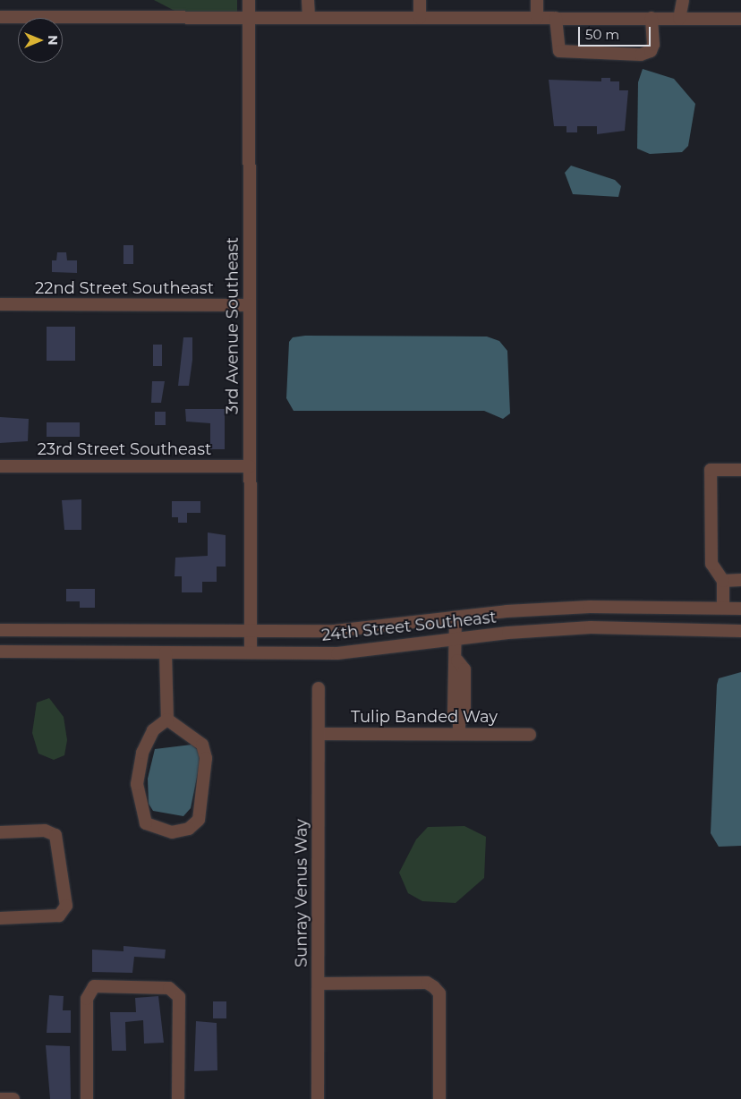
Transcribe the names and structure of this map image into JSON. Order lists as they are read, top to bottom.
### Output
{
  "streets": {
    "street": [
      "22nd Street Southeast",
      "3rd Avenue Southeast",
      "23rd Street Southeast",
      "24th Street Southeast",
      "Tulip Banded Way",
      "Sunray Venus Way"
    ]
  },
  "crossings": [
    ["22nd Street Southeast", "3rd Avenue Southeast"],
    ["3rd Avenue Southeast", "23rd Street Southeast"],
    ["3rd Avenue Southeast", "24th Street Southeast"],
    ["Tulip Banded Way", "Sunray Venus Way"]
  ],
  "scale_bar": "50 m",
  "north": "right"
}
